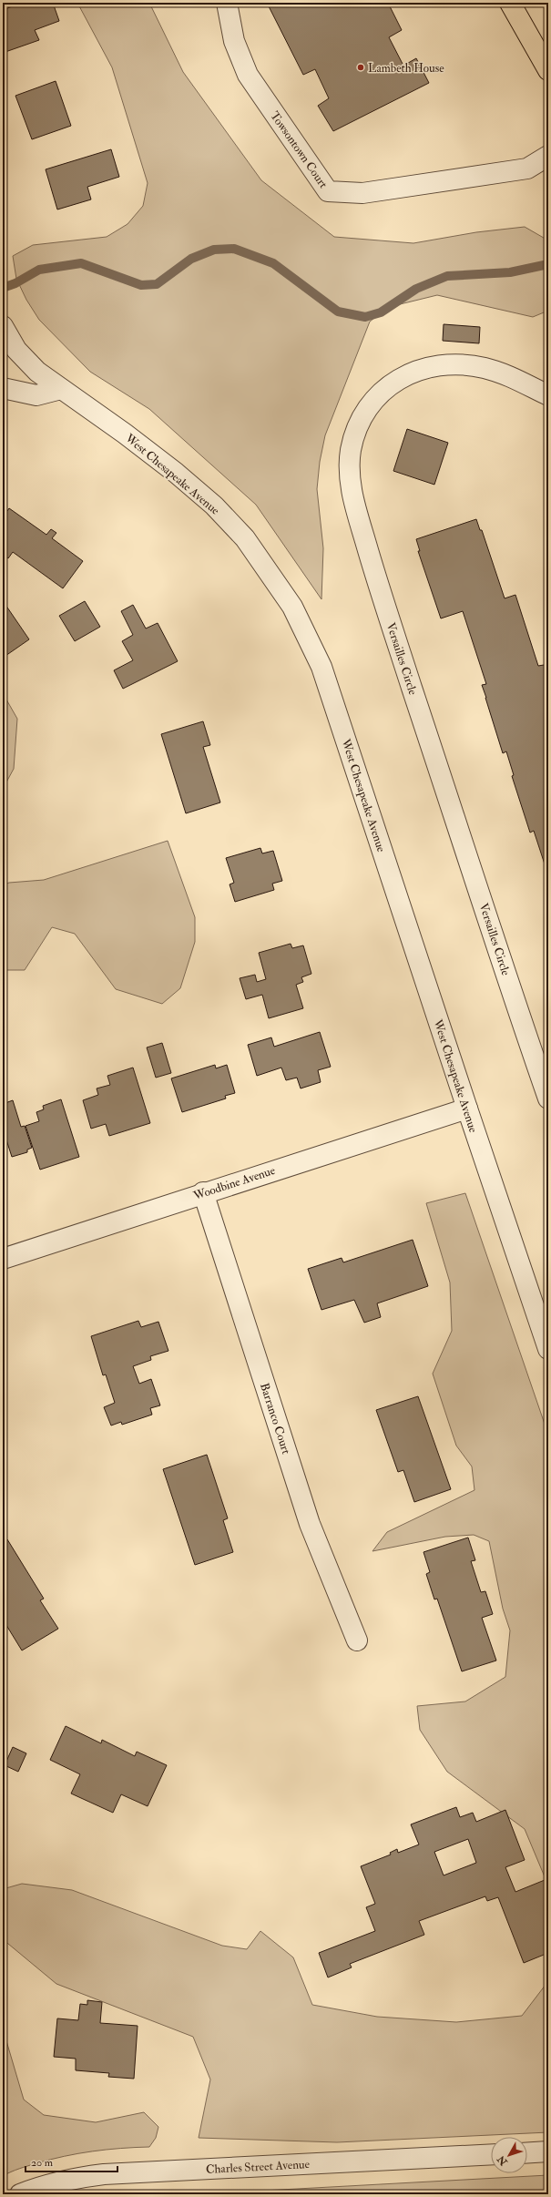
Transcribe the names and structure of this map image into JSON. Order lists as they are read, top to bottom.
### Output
{
  "streets": {
    "street": [
      "Towsontown Court",
      "West Chesapeake Avenue",
      "Versailles Circle",
      "Woodbine Avenue",
      "Barranco Court",
      "Charles Street Avenue"
    ]
  },
  "crossings": [
    ["West Chesapeake Avenue", "Woodbine Avenue"],
    ["Woodbine Avenue", "Barranco Court"]
  ],
  "places": ["Lambeth House"],
  "scale_bar": "20 m",
  "north": "bottom left"
}
